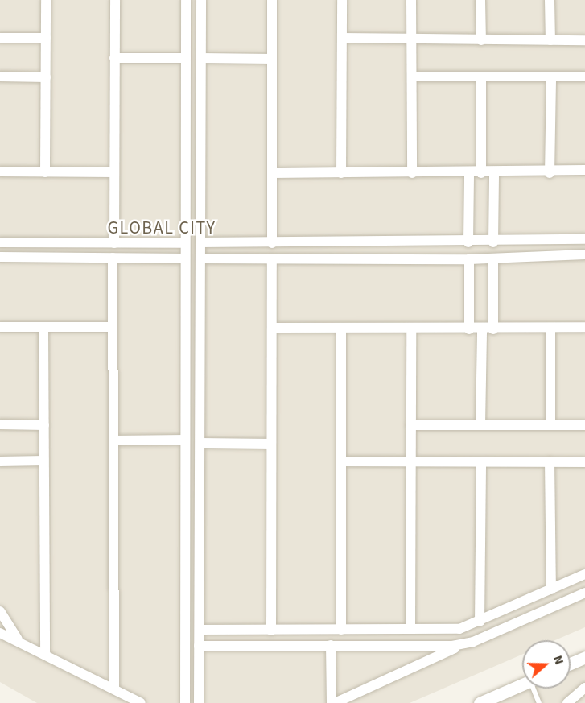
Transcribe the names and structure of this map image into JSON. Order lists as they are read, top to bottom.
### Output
{
  "districts": ["GLOBAL CITY"],
  "north": "right"
}
